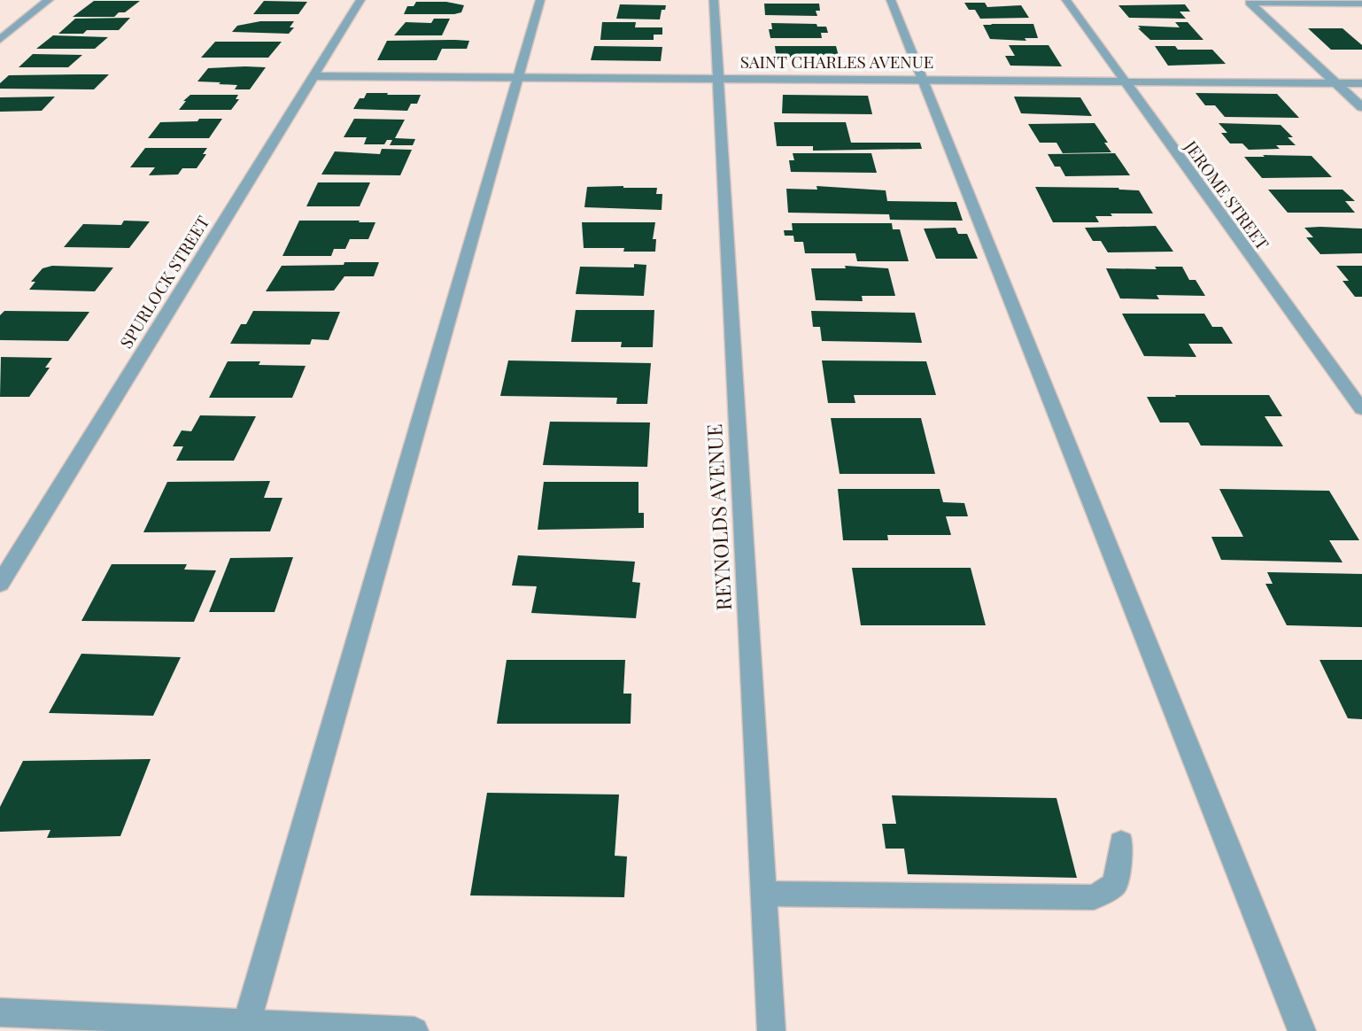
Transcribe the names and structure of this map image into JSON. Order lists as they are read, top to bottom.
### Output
{
  "streets": {
    "street": [
      "SAINT CHARLES AVENUE",
      "JEROME STREET",
      "SPURLOCK STREET",
      "REYNOLDS AVENUE"
    ]
  },
  "crossings": [
    ["SAINT CHARLES AVENUE", "JEROME STREET"],
    ["SAINT CHARLES AVENUE", "SPURLOCK STREET"],
    ["SAINT CHARLES AVENUE", "REYNOLDS AVENUE"]
  ]
}
